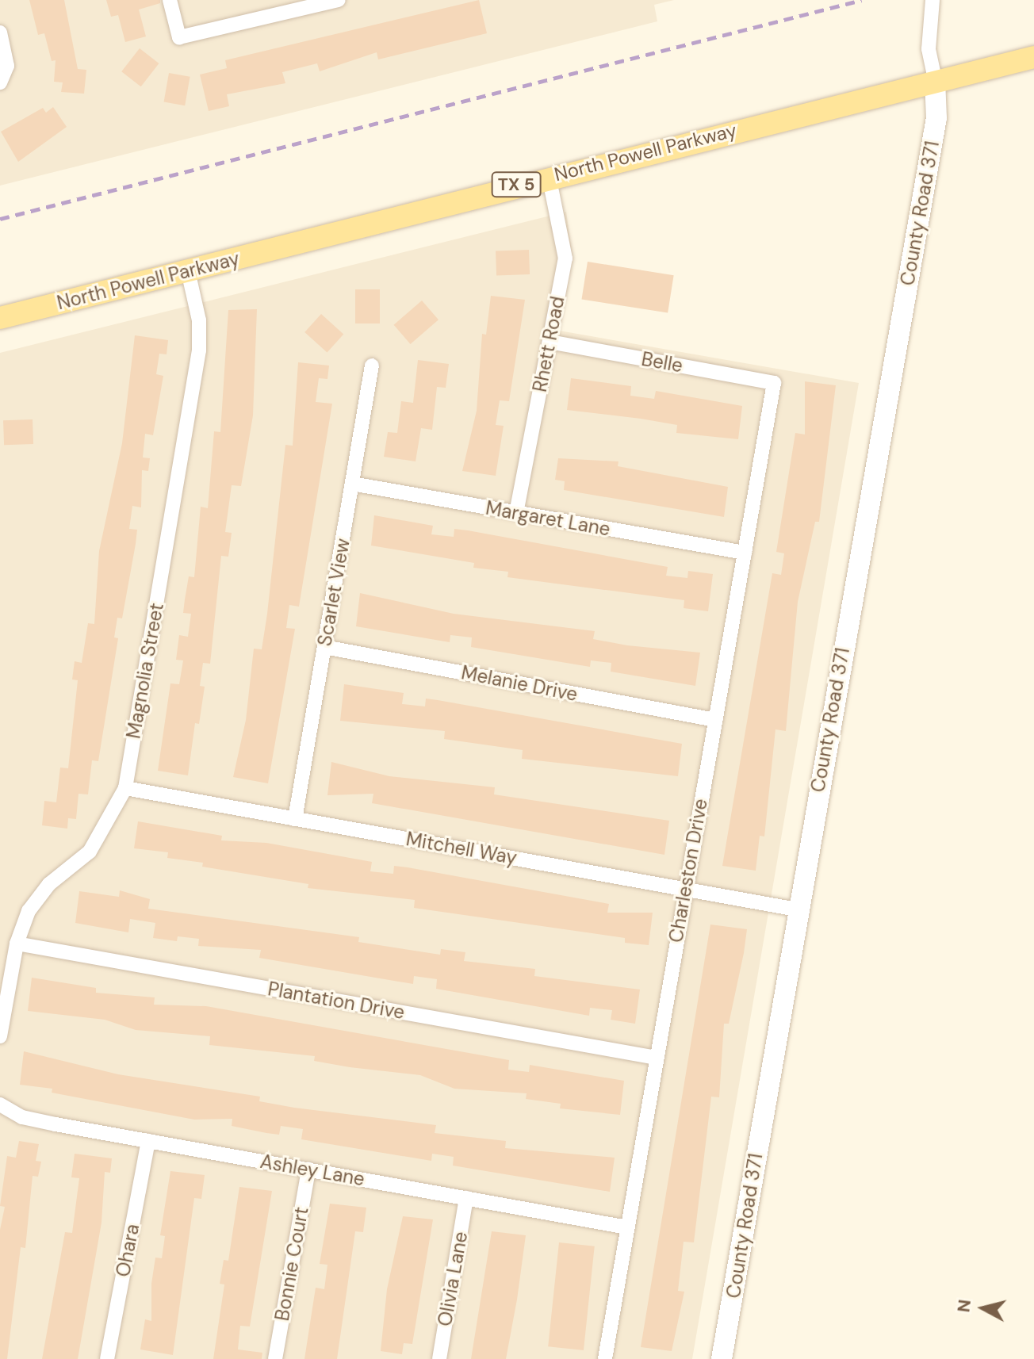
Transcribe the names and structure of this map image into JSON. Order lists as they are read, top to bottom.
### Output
{
  "streets": {
    "main road": ["North Powell Parkway", "TX 5"],
    "street": [
      "County Road 371",
      "Rhett Road",
      "Belle",
      "Margaret Lane",
      "Scarlet View",
      "Magnolia Street",
      "Melanie Drive",
      "Mitchell Way",
      "Charleston Drive",
      "Plantation Drive",
      "Ashley Lane",
      "Ohara",
      "Bonnie Court",
      "Olivia Lane"
    ]
  },
  "crossings": [
    ["North Powell Parkway", "County Road 371"],
    ["North Powell Parkway", "Rhett Road"],
    ["North Powell Parkway", "Magnolia Street"],
    ["County Road 371", "Mitchell Way"],
    ["Rhett Road", "Belle"],
    ["Rhett Road", "Margaret Lane"],
    ["Belle", "Charleston Drive"],
    ["Margaret Lane", "Scarlet View"],
    ["Margaret Lane", "Charleston Drive"],
    ["Scarlet View", "Melanie Drive"],
    ["Scarlet View", "Mitchell Way"],
    ["Magnolia Street", "Mitchell Way"],
    ["Magnolia Street", "Plantation Drive"],
    ["Melanie Drive", "Charleston Drive"],
    ["Mitchell Way", "Charleston Drive"],
    ["Charleston Drive", "Plantation Drive"],
    ["Charleston Drive", "Ashley Lane"],
    ["Ashley Lane", "Ohara"],
    ["Ashley Lane", "Bonnie Court"],
    ["Ashley Lane", "Olivia Lane"]
  ],
  "north": "left"
}
